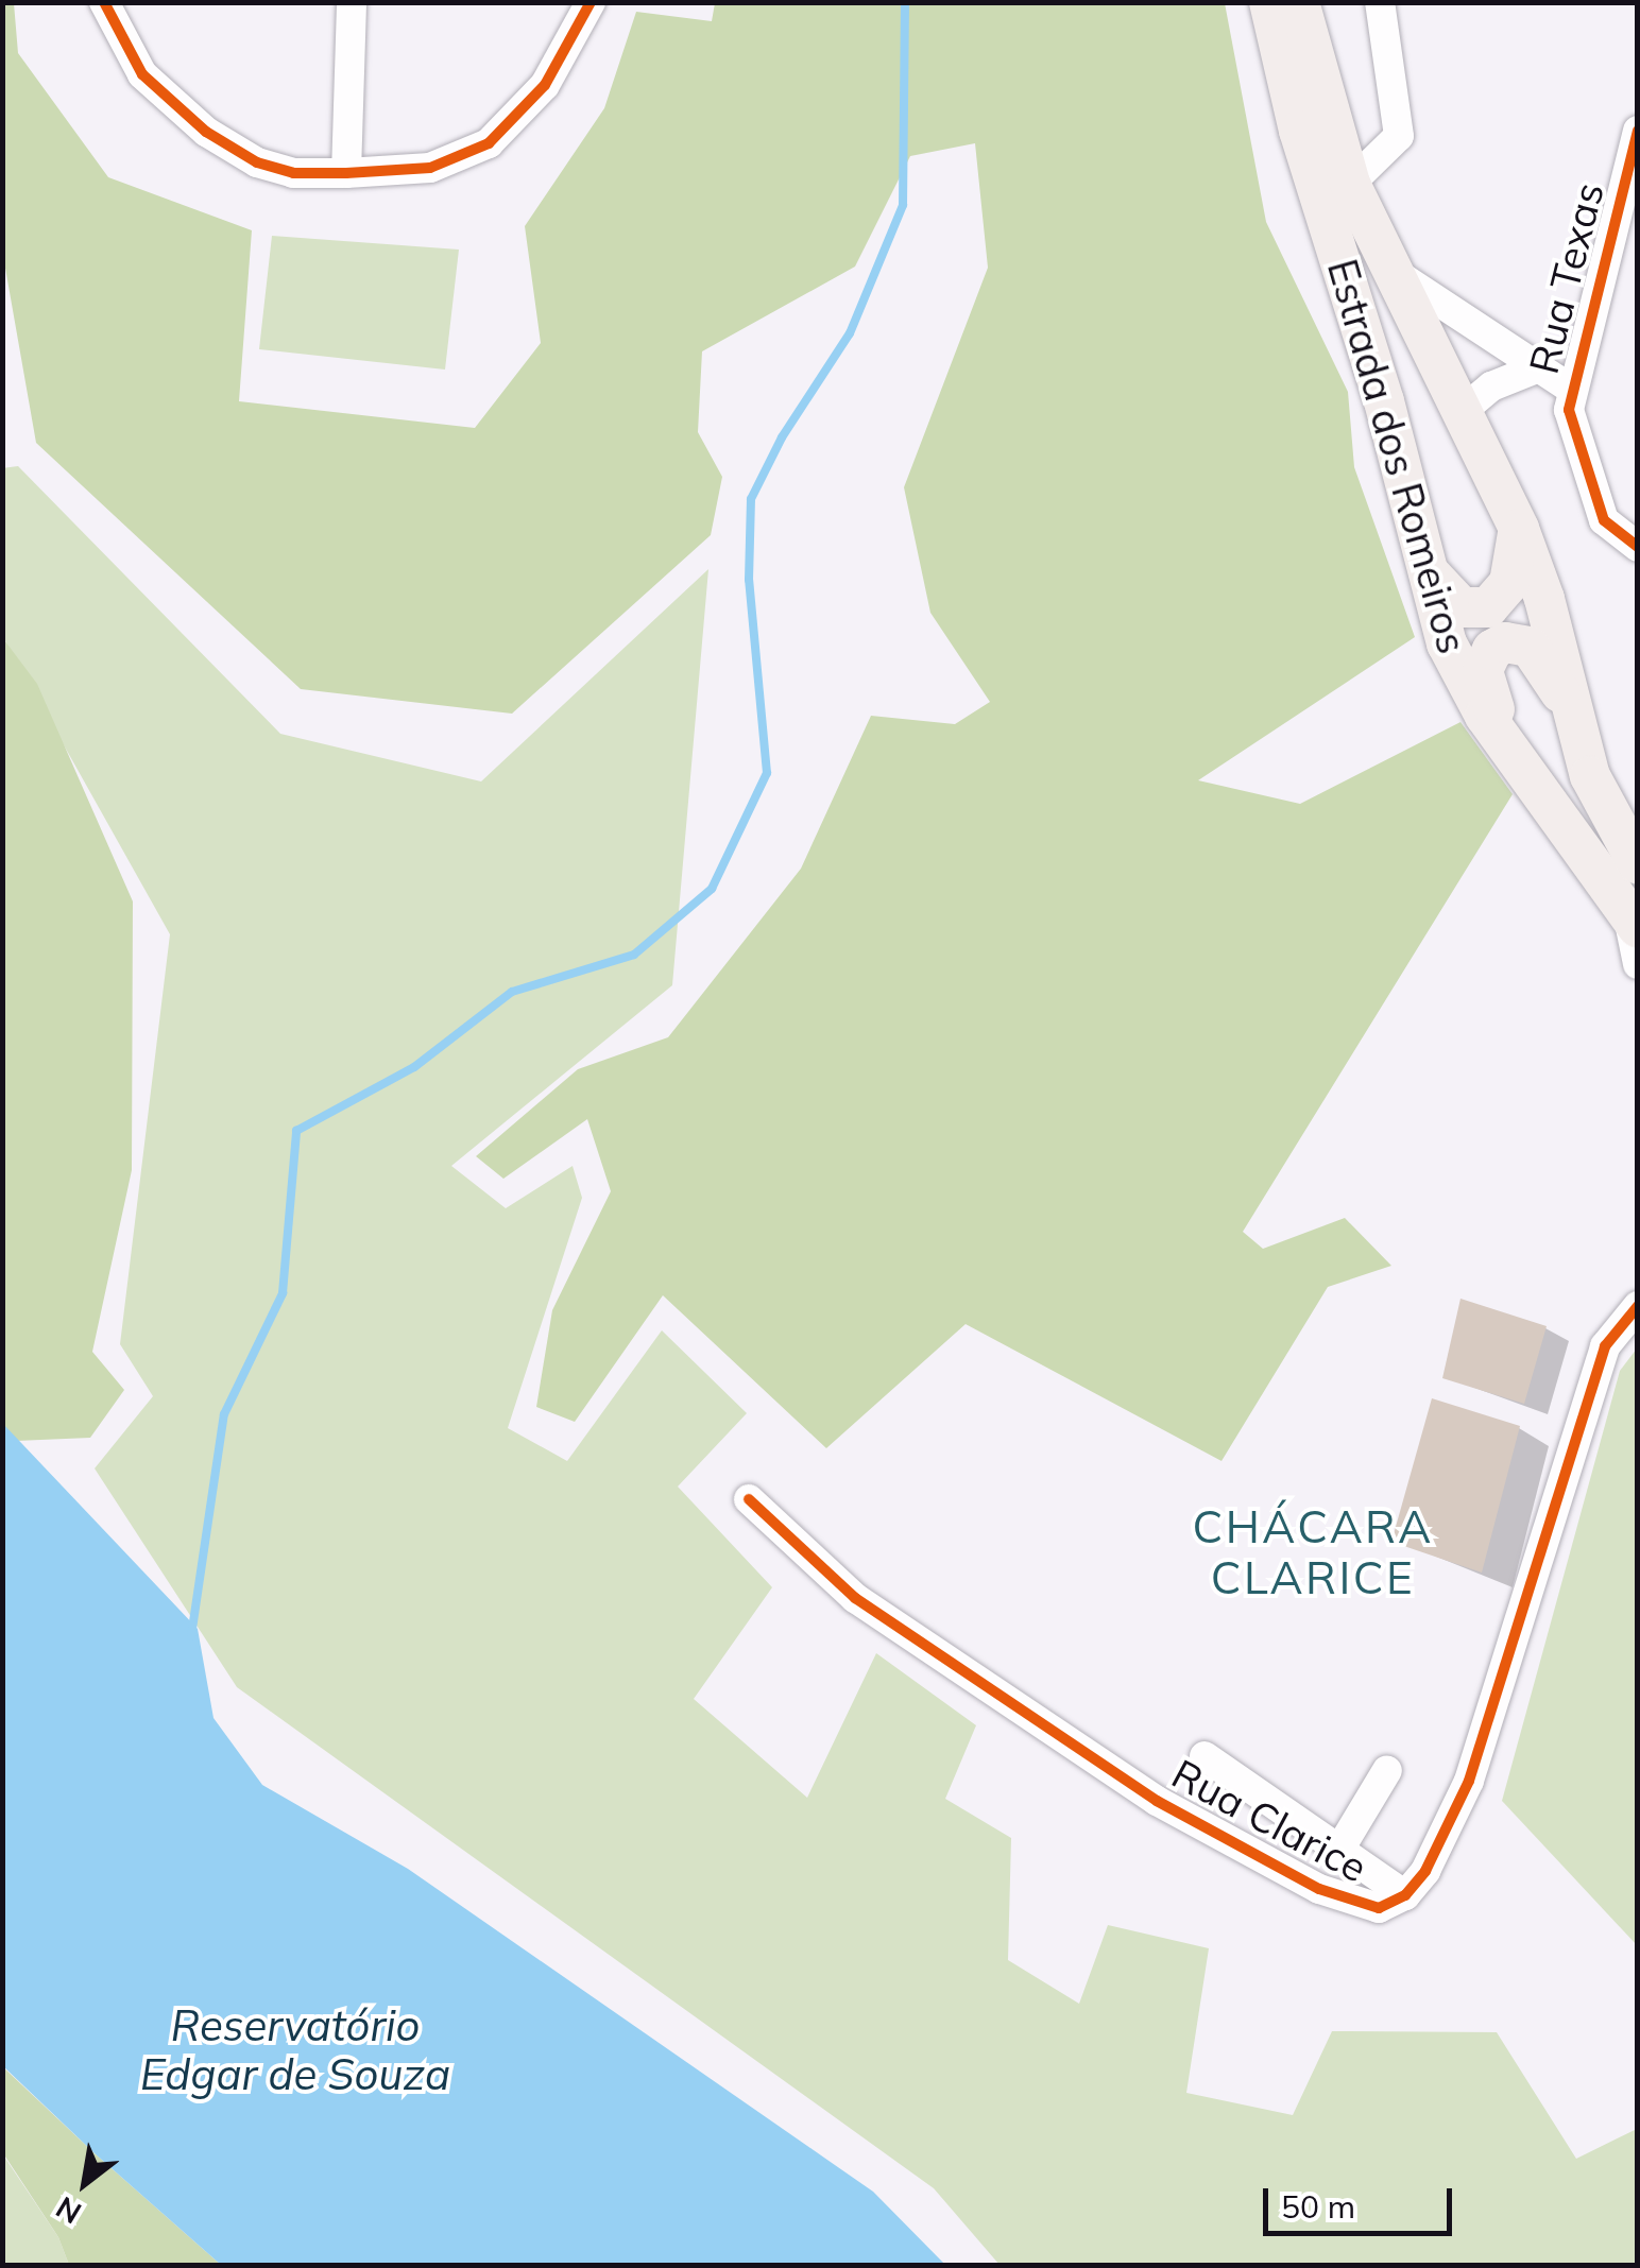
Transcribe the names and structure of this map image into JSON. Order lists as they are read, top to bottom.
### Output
{
  "streets": {
    "main road": ["Estrada dos Romeiros"],
    "street": ["Rua Texas", "Rua Clarice"]
  },
  "districts": ["CHÁCARA CLARICE"],
  "water": ["Reservatório Edgar de Souza"],
  "scale_bar": "50 m",
  "north": "bottom left"
}
